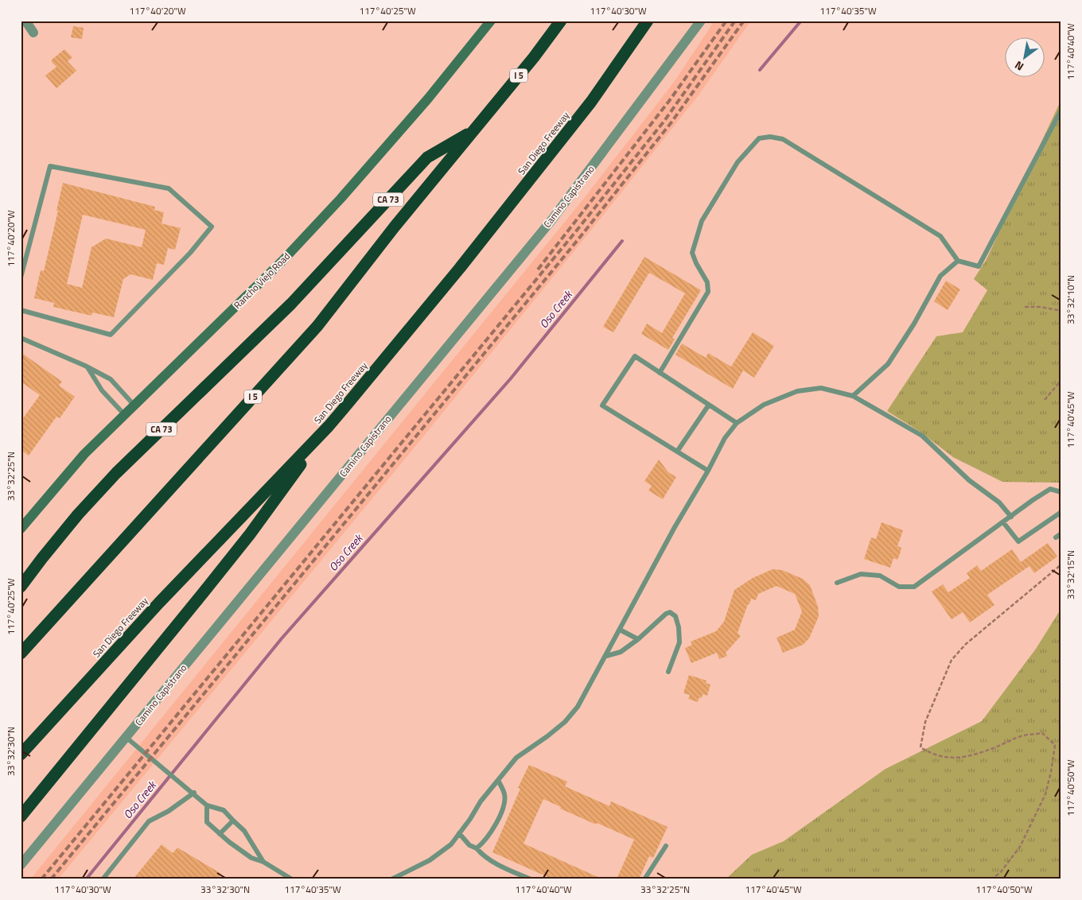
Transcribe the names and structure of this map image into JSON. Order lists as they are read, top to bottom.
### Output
{
  "streets": {
    "highway": ["I 5", "San Diego Freeway", "CA 73"],
    "main road": ["Rancho Viejo Road"],
    "street": ["Camino Capistrano"]
  },
  "crossings": [
    ["I 5", "CA 73"]
  ],
  "water": ["Oso Creek"],
  "north": "bottom left",
  "coordinates": [
    "117°40'20\"W",
    "117°40'25\"W",
    "117°40'30\"W",
    "117°40'35\"W",
    "117°40'40\"W",
    "33°32'10\"N",
    "117°40'45\"W",
    "33°32'25\"N",
    "33°32'15\"N",
    "33°32'30\"N",
    "117°40'50\"W"
  ]
}
